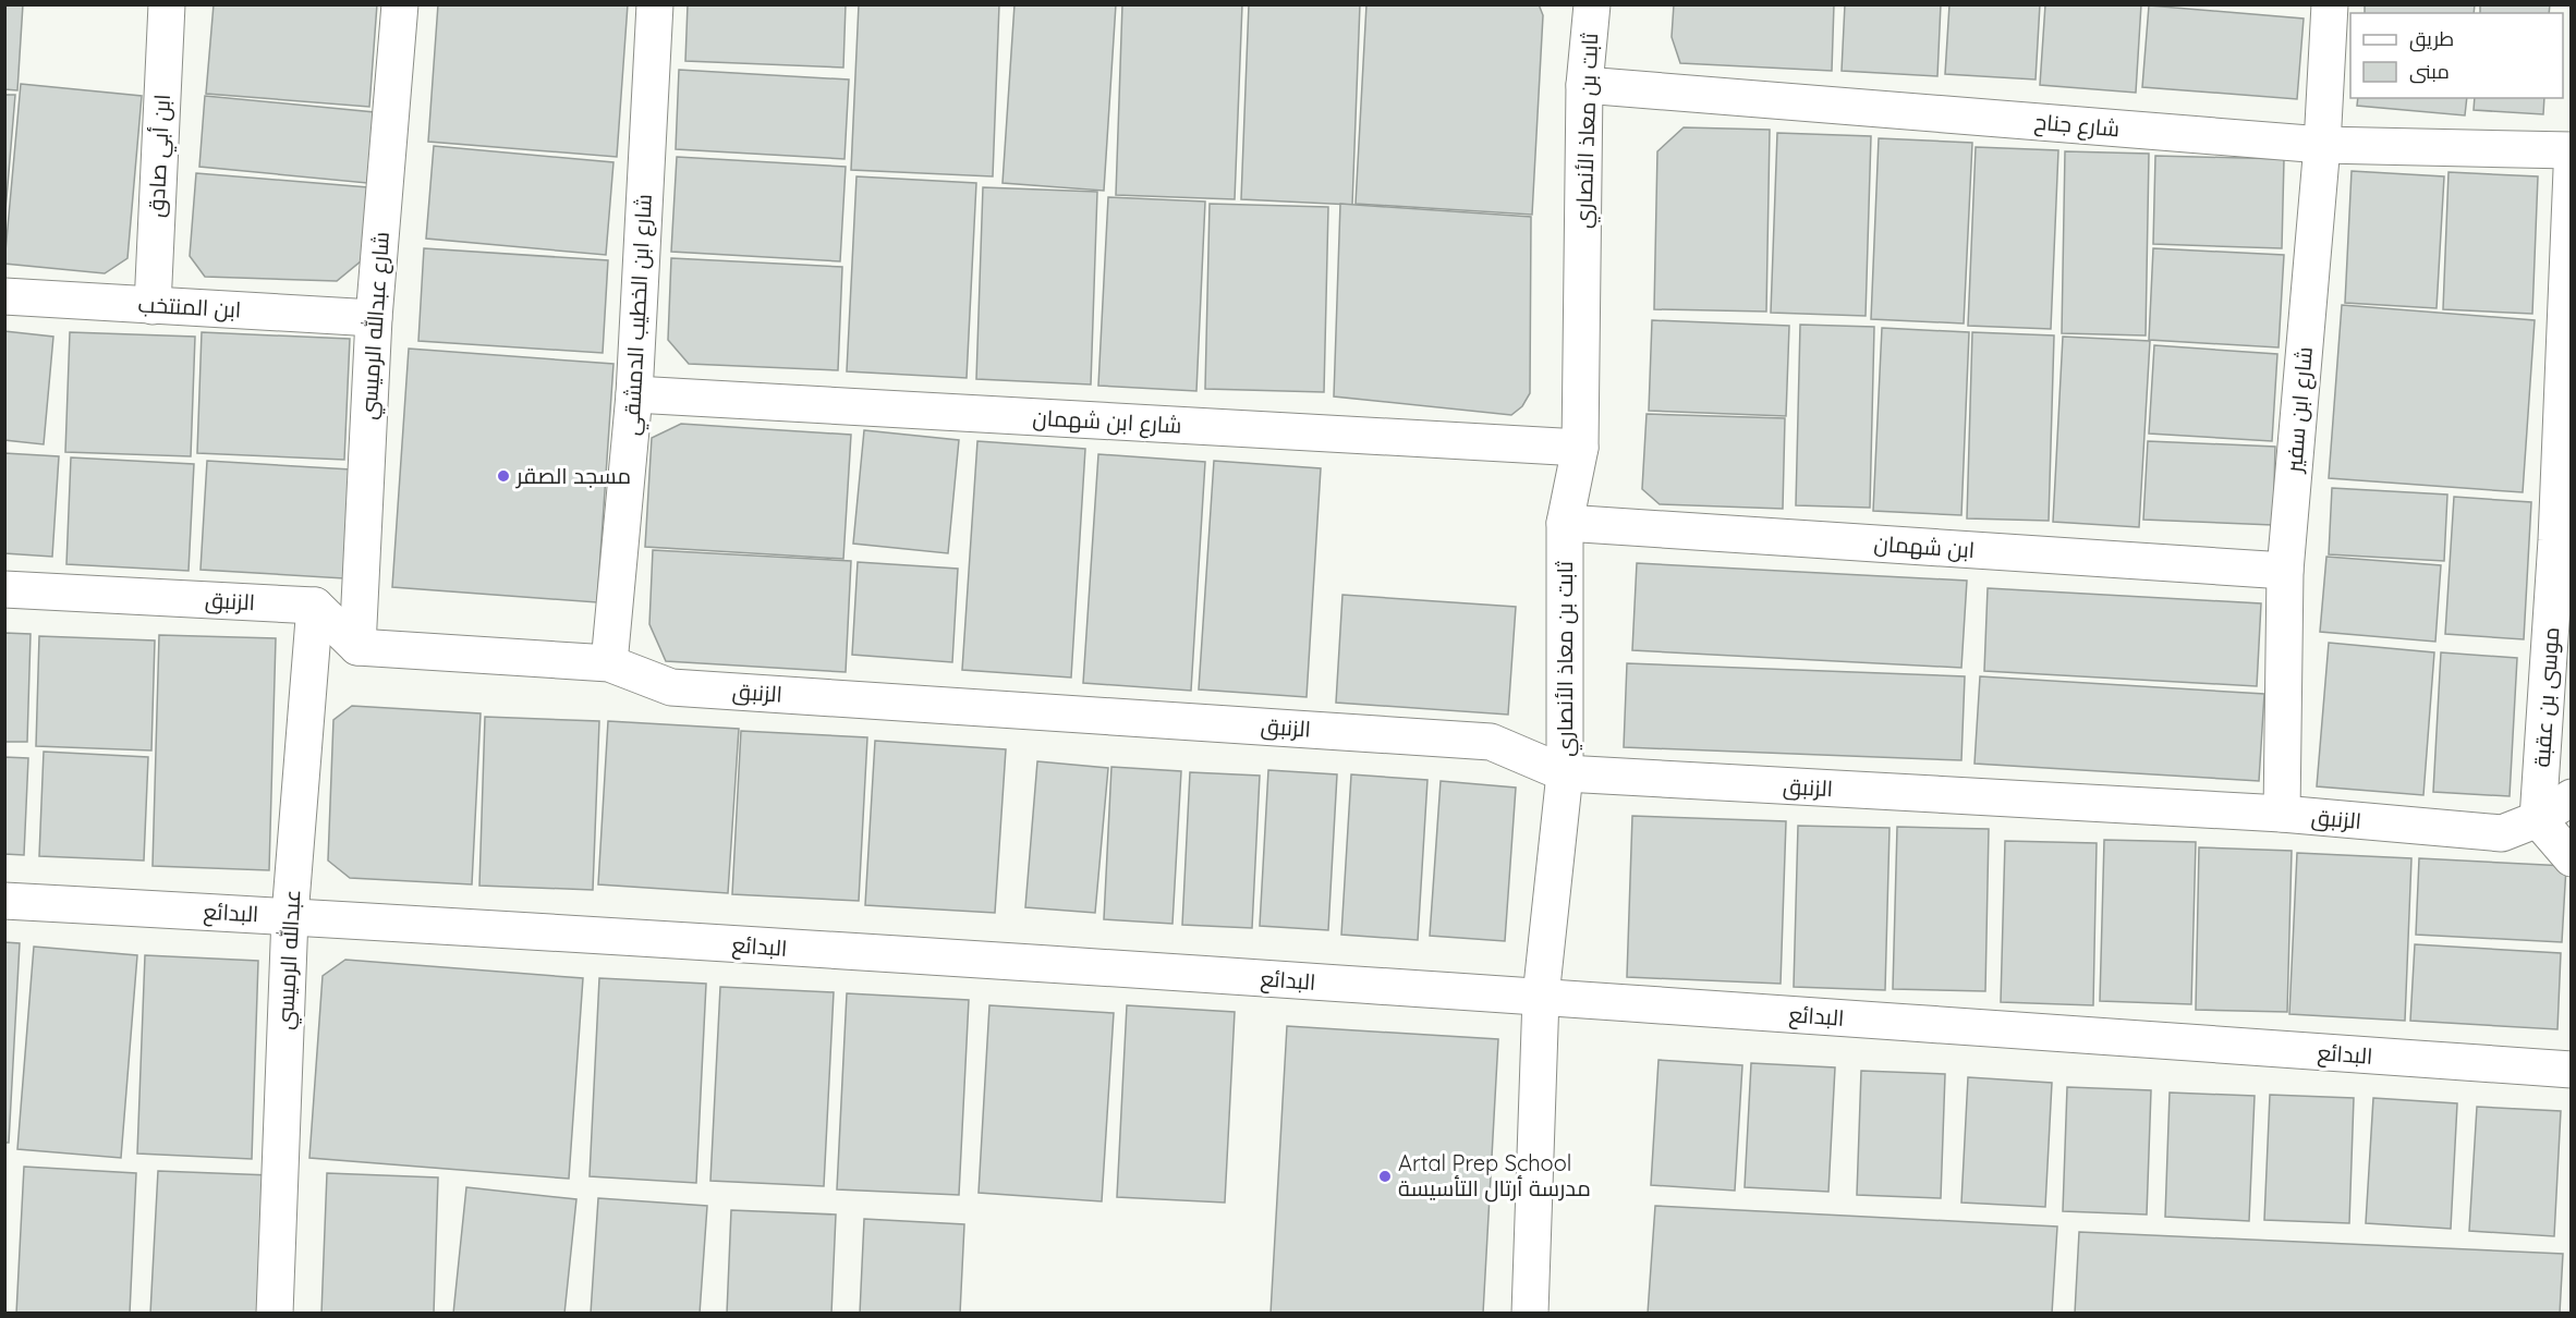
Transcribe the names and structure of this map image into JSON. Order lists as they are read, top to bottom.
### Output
{
  "streets": {
    "street": [
      "شارع جناح",
      "ثابت بن معاذ الأنصاري",
      "ابن أبي صادق",
      "ابن المنتخب",
      "شارع ابن الخطيب الدمشقي",
      "شارع عبدالله الرميسي",
      "شارع ابن سفير",
      "شارع ابن شهمان",
      "ابن شهمان",
      "الزنبق",
      "موسى بن عقبة",
      "البدائع",
      "عبدالله الرميسي"
    ]
  },
  "crossings": [
    ["شارع جناح", "ثابت بن معاذ الأنصاري"],
    ["شارع جناح", "شارع ابن سفير"],
    ["ثابت بن معاذ الأنصاري", "شارع ابن شهمان"],
    ["ثابت بن معاذ الأنصاري", "ابن شهمان"],
    ["ثابت بن معاذ الأنصاري", "الزنبق"],
    ["ثابت بن معاذ الأنصاري", "البدائع"],
    ["ابن أبي صادق", "ابن المنتخب"],
    ["ابن المنتخب", "شارع عبدالله الرميسي"],
    ["شارع ابن الخطيب الدمشقي", "شارع ابن شهمان"],
    ["شارع ابن الخطيب الدمشقي", "الزنبق"],
    ["شارع عبدالله الرميسي", "الزنبق"],
    ["شارع ابن سفير", "ابن شهمان"],
    ["شارع ابن سفير", "الزنبق"],
    ["الزنبق", "موسى بن عقبة"],
    ["الزنبق", "عبدالله الرميسي"],
    ["البدائع", "عبدالله الرميسي"]
  ],
  "places": ["مسجد الصقر", "Artal Prep School مدرسة أرتال التأسيسة"],
  "legend": ["طريق", "مبنى"]
}
